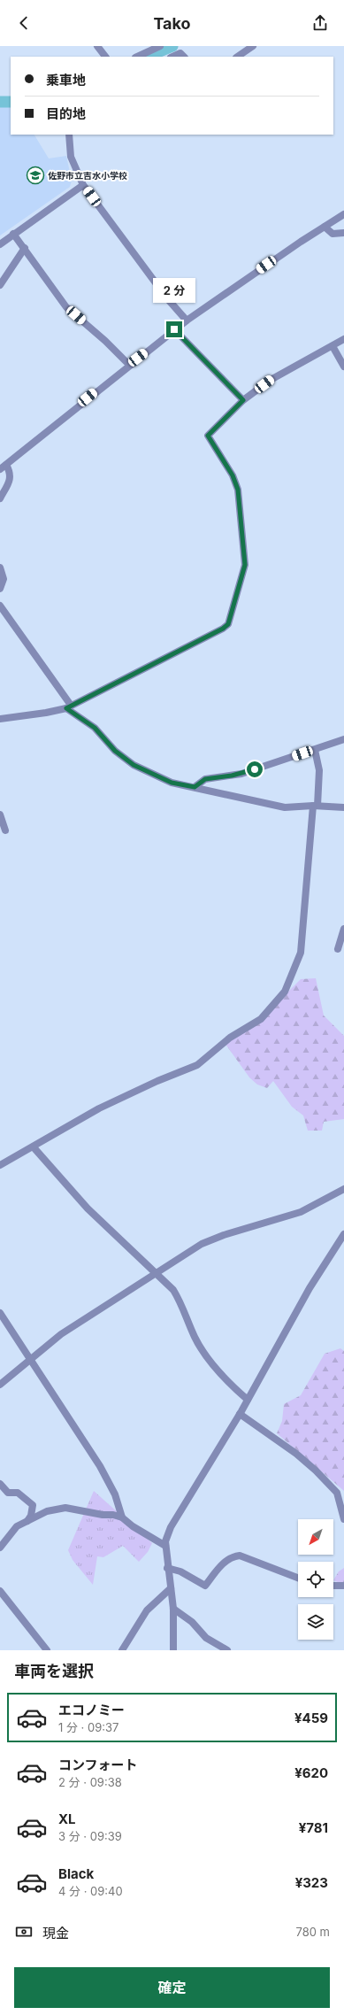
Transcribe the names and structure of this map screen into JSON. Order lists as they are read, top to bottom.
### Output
{
  "places": {
    "school or university": ["佐野市立吉水小学校"]
  },
  "north": "bottom left",
  "page": {
    "header": "Tako",
    "banner": ["乗車地", "目的地"],
    "bubble": "2 分",
    "heading": "車両を選択",
    "list": [
      {
        "name": "エコノミー",
        "note": "1 分 · 09:37",
        "value": "¥459"
      },
      {
        "name": "コンフォート",
        "note": "2 分 · 09:38",
        "value": "¥620"
      },
      {
        "name": "XL",
        "note": "3 分 · 09:39",
        "value": "¥781"
      },
      {
        "name": "Black",
        "note": "4 分 · 09:40",
        "value": "¥323"
      }
    ],
    "pay": ["現金", "780 m"],
    "buttons": "確定"
  }
}
